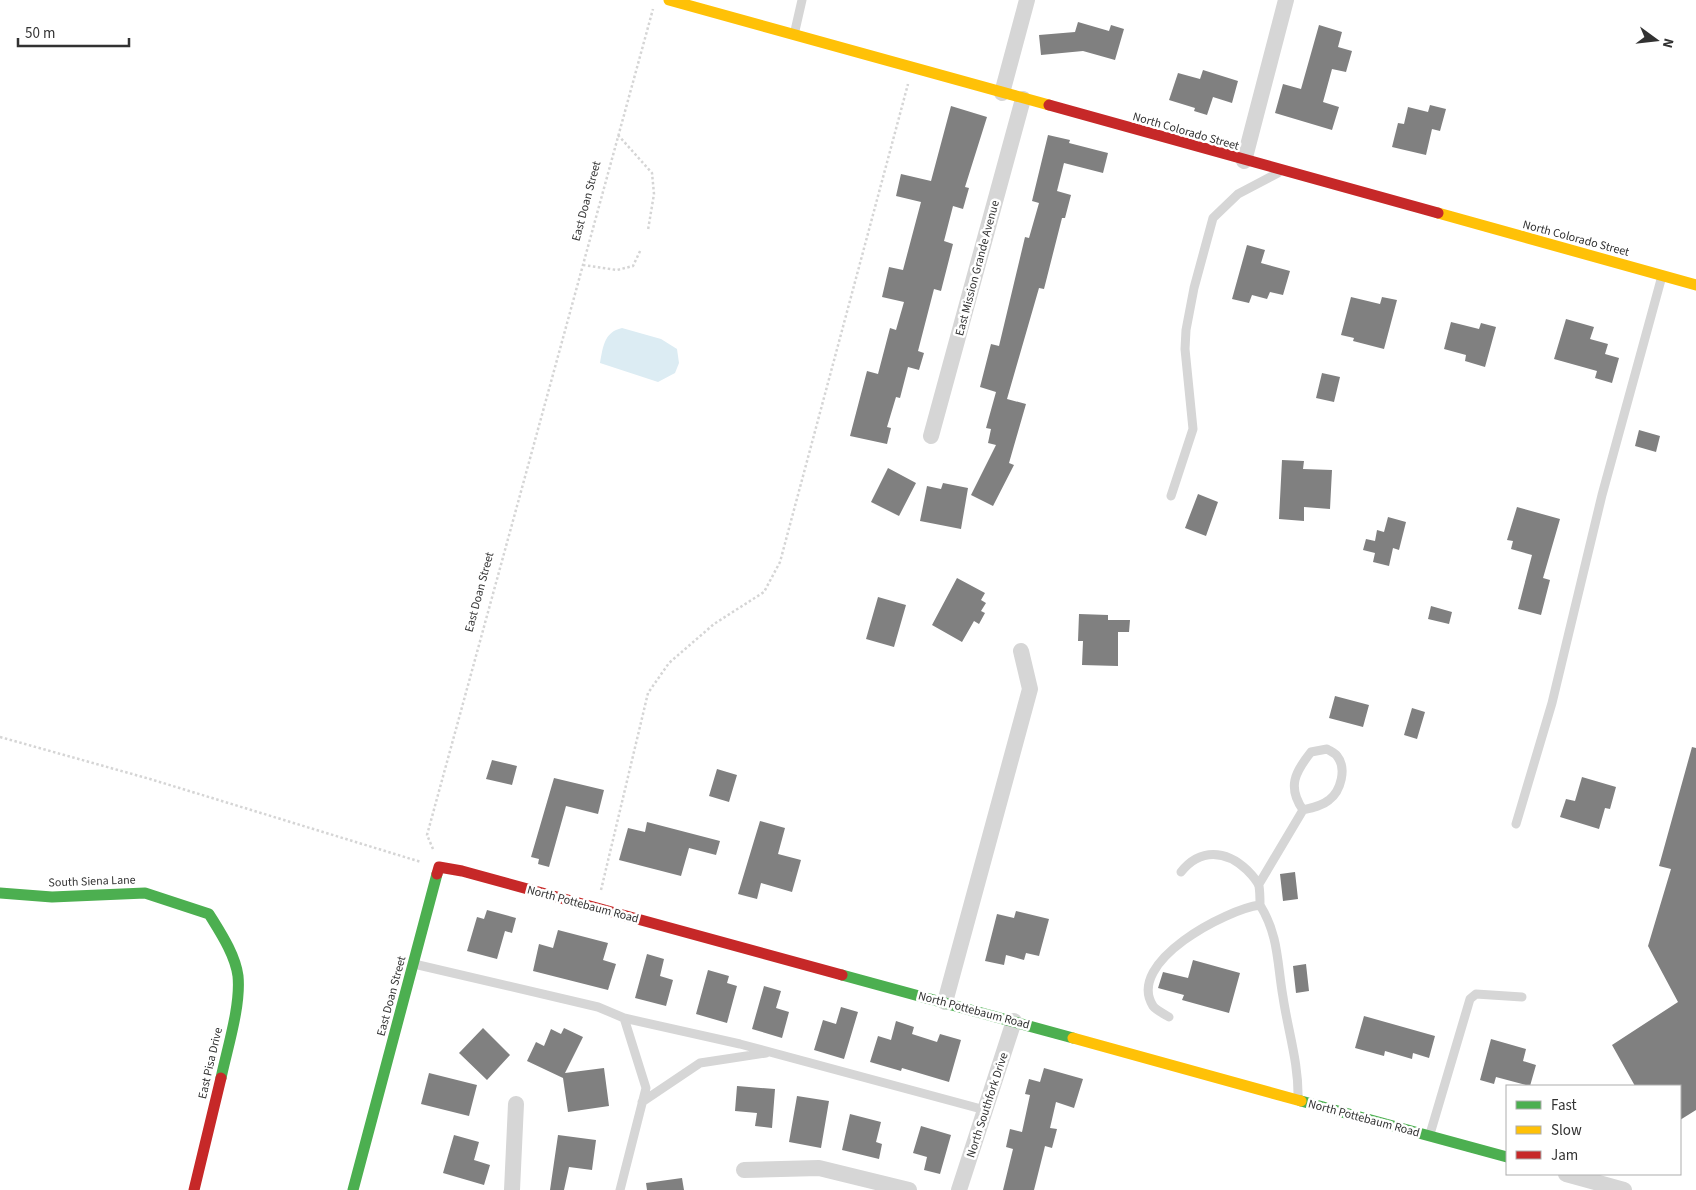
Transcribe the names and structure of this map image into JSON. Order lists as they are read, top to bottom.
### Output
{
  "streets": {
    "street": [
      "North Colorado Street",
      "East Doan Street",
      "East Mission Grande Avenue",
      "South Siena Lane",
      "North Pottebaum Road",
      "East Pisa Drive",
      "North Southfork Drive"
    ]
  },
  "crossings": [
    ["North Colorado Street", "East Mission Grande Avenue"],
    ["East Doan Street", "North Pottebaum Road"],
    ["South Siena Lane", "East Pisa Drive"],
    ["North Pottebaum Road", "North Southfork Drive"]
  ],
  "legend": ["Fast", "Slow", "Jam"],
  "scale_bar": "50 m",
  "north": "right"
}
